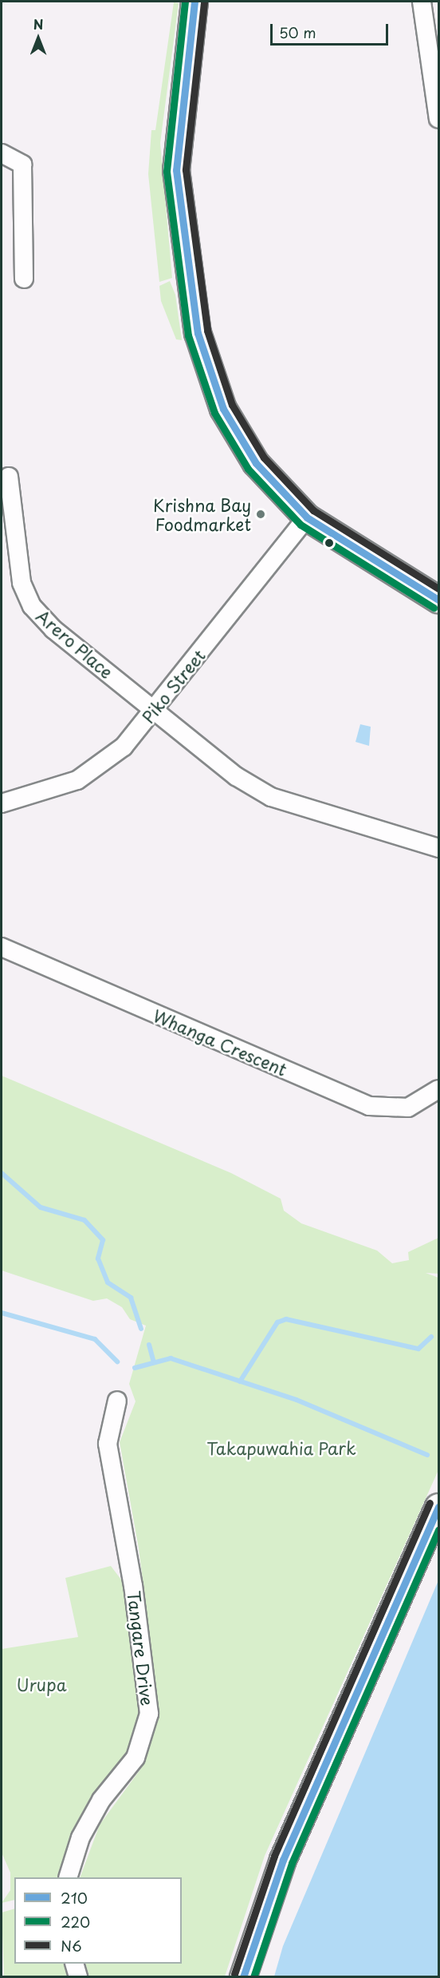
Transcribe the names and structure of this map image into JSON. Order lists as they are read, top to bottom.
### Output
{
  "streets": {
    "street": [
      "Arero Place",
      "Piko Street",
      "Whanga Crescent",
      "Tangare Drive"
    ]
  },
  "crossings": [
    ["Arero Place", "Piko Street"]
  ],
  "parks": ["Takapuwahia Park", "Urupa"],
  "places": ["Krishna Bay Foodmarket"],
  "lines": ["transit line 210", "transit line 220", "transit line N6"],
  "legend": ["210", "220", "N6"],
  "scale_bar": "50 m",
  "north": "top"
}
